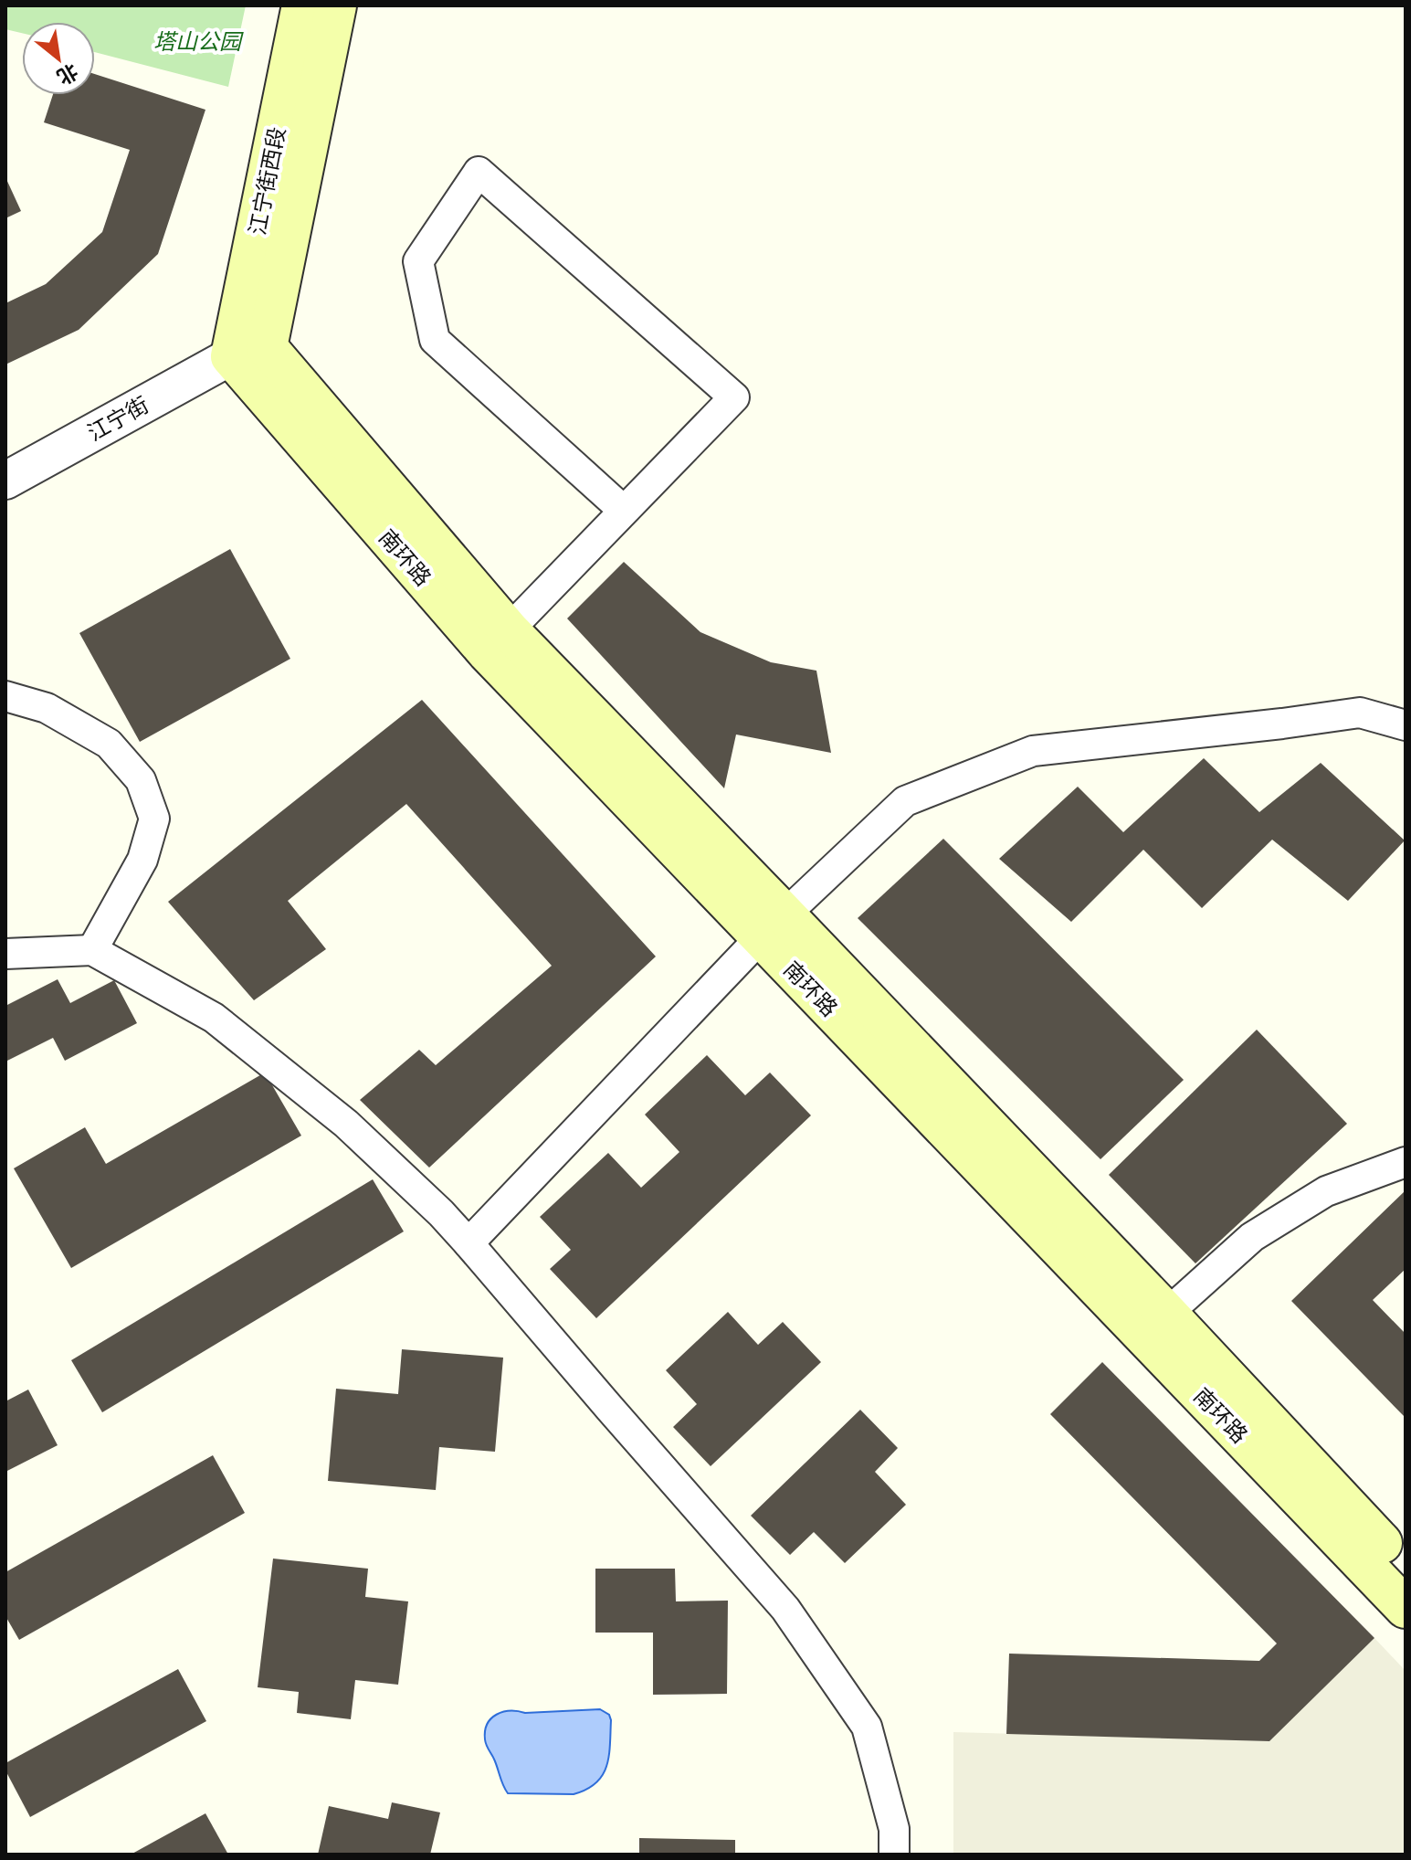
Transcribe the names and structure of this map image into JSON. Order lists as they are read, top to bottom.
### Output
{
  "streets": {
    "main road": ["江宁街西段", "南环路"],
    "street": ["江宁街"]
  },
  "crossings": [
    ["江宁街西段", "江宁街"],
    ["江宁街西段", "南环路"],
    ["江宁街", "南环路"]
  ],
  "parks": ["塔山公园"],
  "north": "bottom right"
}
